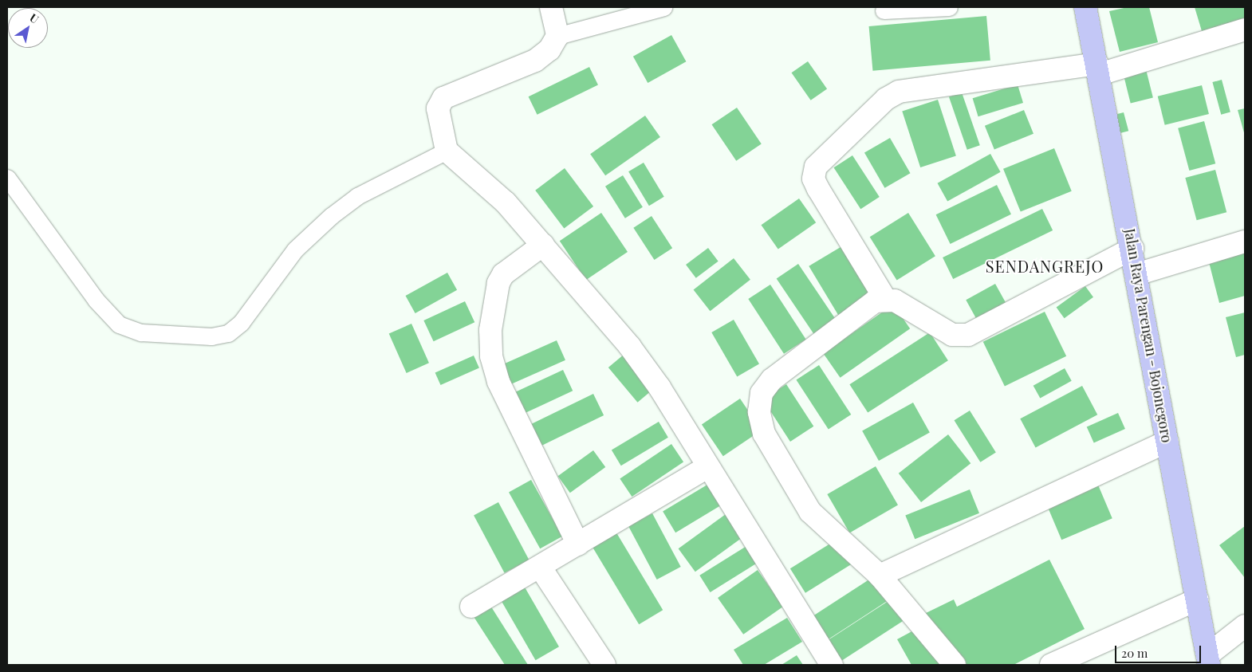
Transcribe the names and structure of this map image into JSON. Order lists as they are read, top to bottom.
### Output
{
  "streets": {
    "main road": ["Jalan Raya Parengan - Bojonegoro"]
  },
  "districts": ["SENDANGREJO"],
  "scale_bar": "20 m",
  "north": "top right"
}
